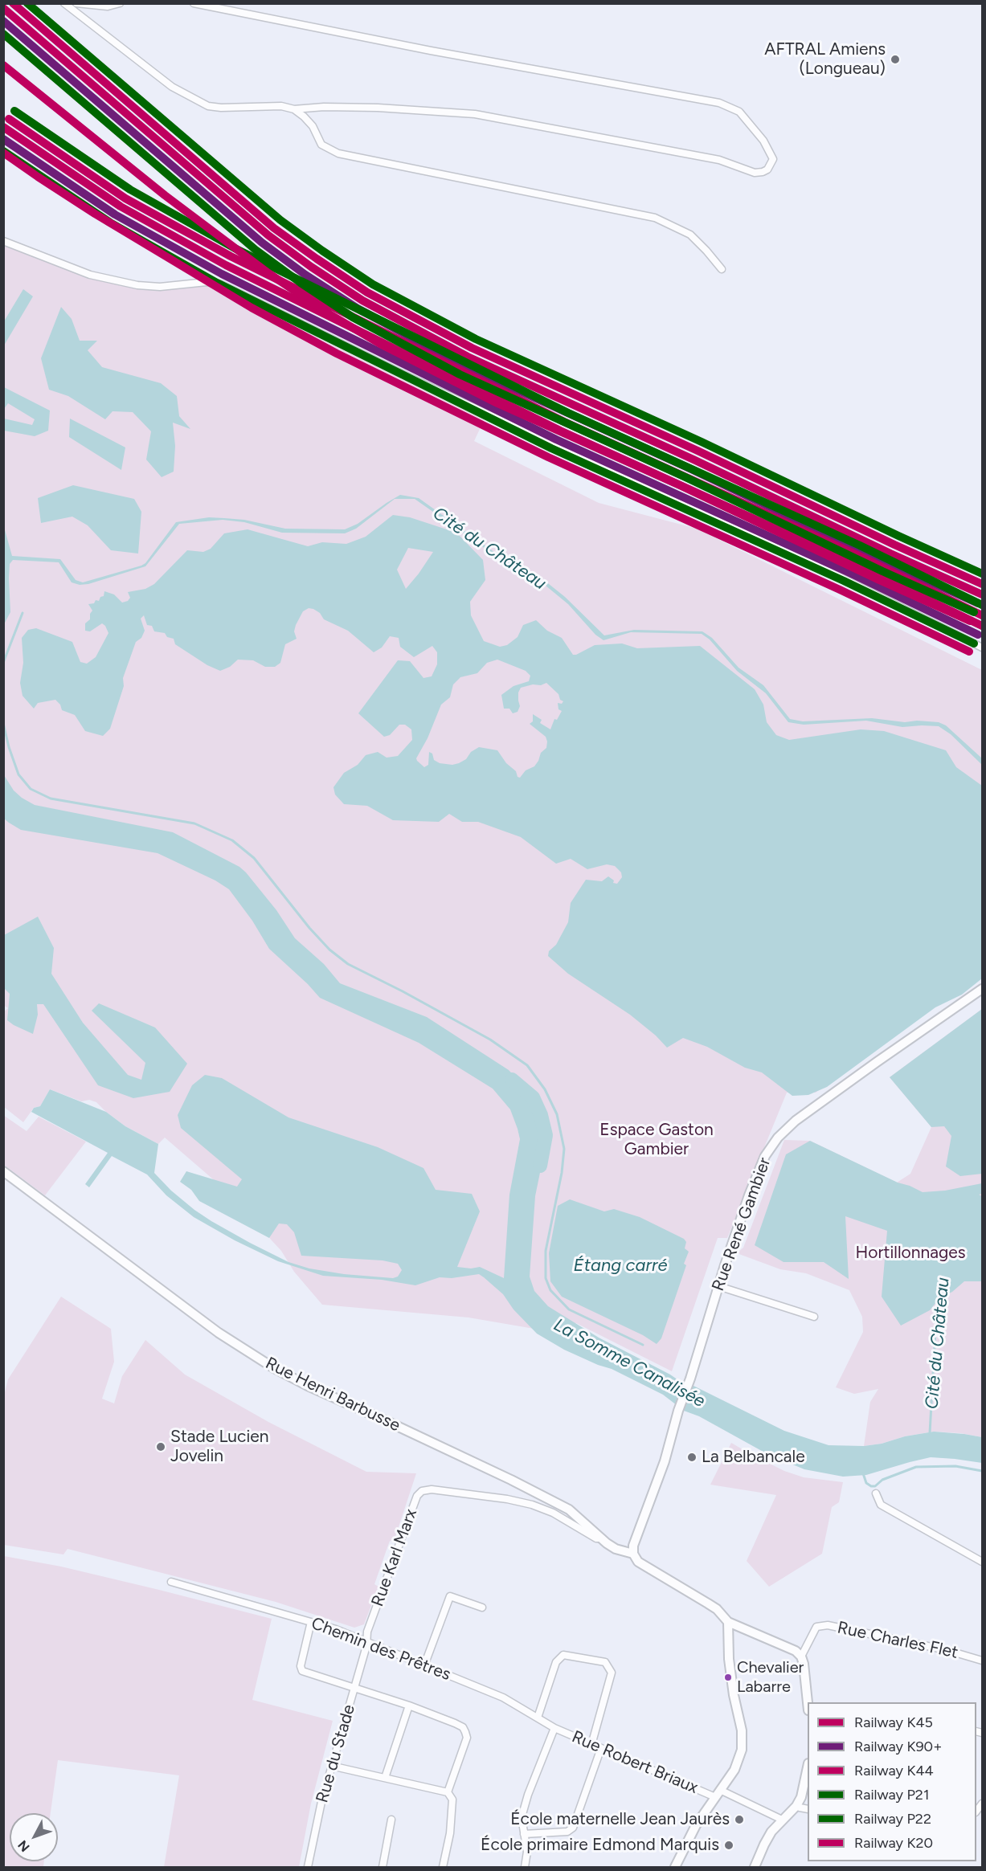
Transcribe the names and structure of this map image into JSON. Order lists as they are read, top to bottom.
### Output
{
  "streets": {
    "street": [
      "Rue René Gambier",
      "Rue Henri Barbusse",
      "Rue Karl Marx",
      "Rue Charles Flet",
      "Chemin des Prêtres",
      "Rue du Stade",
      "Rue Robert Briaux"
    ]
  },
  "crossings": [
    ["Rue René Gambier", "Rue Henri Barbusse"],
    ["Rue Henri Barbusse", "Rue Karl Marx"],
    ["Rue Karl Marx", "Chemin des Prêtres"],
    ["Rue Karl Marx", "Rue du Stade"],
    ["Chemin des Prêtres", "Rue du Stade"],
    ["Chemin des Prêtres", "Rue Robert Briaux"]
  ],
  "water": ["Cité du Château", "Étang carré", "La Somme Canalisée"],
  "parks": ["Espace Gaston Gambier", "Hortillonnages"],
  "places": [
    "AFTRAL Amiens (Longueau)",
    "Stade Lucien Jovelin",
    "La Belbancale",
    "Chevalier Labarre",
    "École maternelle Jean Jaurès",
    "École primaire Edmond Marquis"
  ],
  "lines": [
    "rail line K44",
    "rail line P22",
    "rail line K45",
    "rail line K90+",
    "rail line P21",
    "rail line K20"
  ],
  "legend": [
    "Railway K45",
    "Railway K90+",
    "Railway K44",
    "Railway P21",
    "Railway P22",
    "Railway K20"
  ],
  "north": "bottom left"
}
